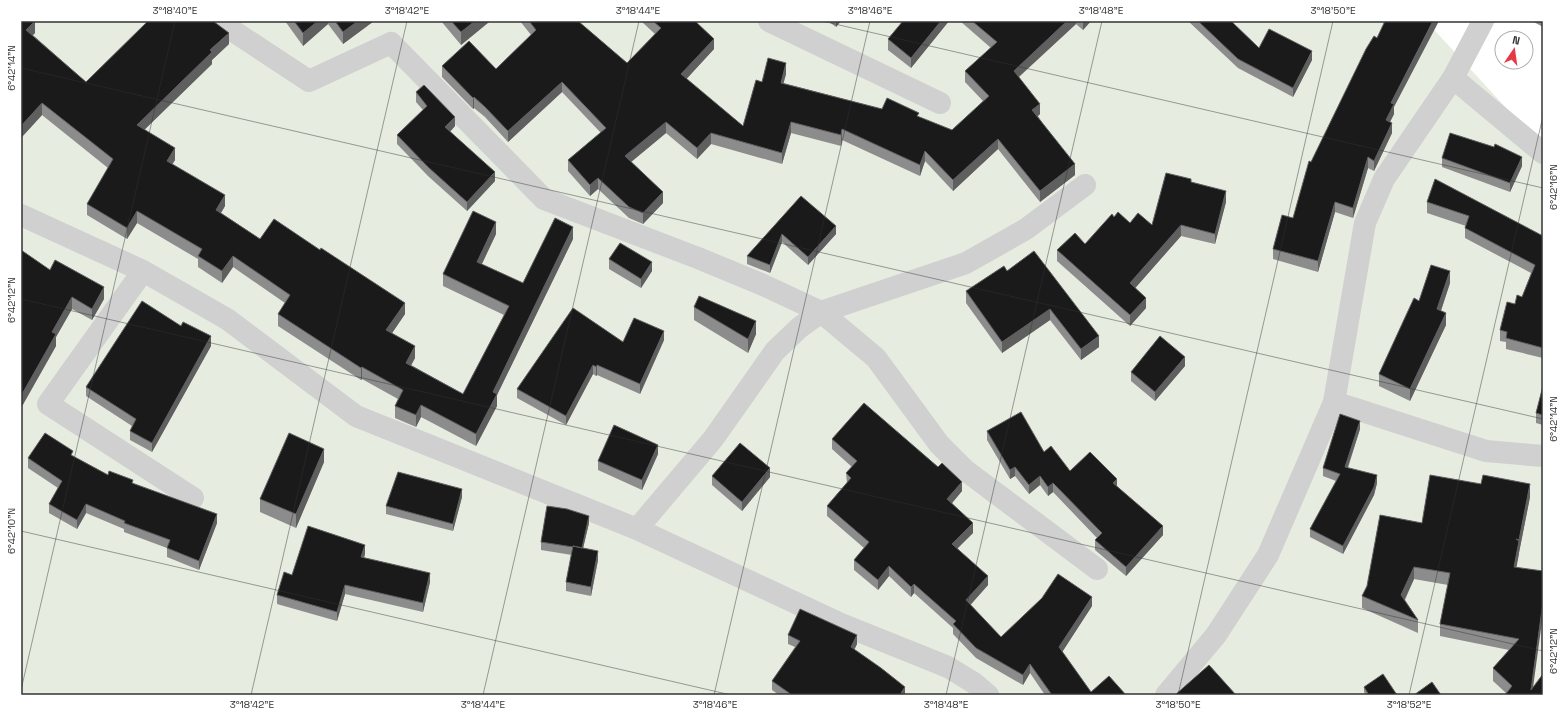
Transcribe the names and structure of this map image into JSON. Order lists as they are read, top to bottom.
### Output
{
  "north": "top",
  "coordinates": [
    "3°18'40\"E",
    "3°18'42\"E",
    "3°18'44\"E",
    "3°18'46\"E",
    "3°18'48\"E",
    "3°18'50\"E",
    "6°42'14\"N",
    "6°42'16\"N",
    "6°42'12\"N",
    "6°42'10\"N",
    "3°18'52\"E"
  ]
}
